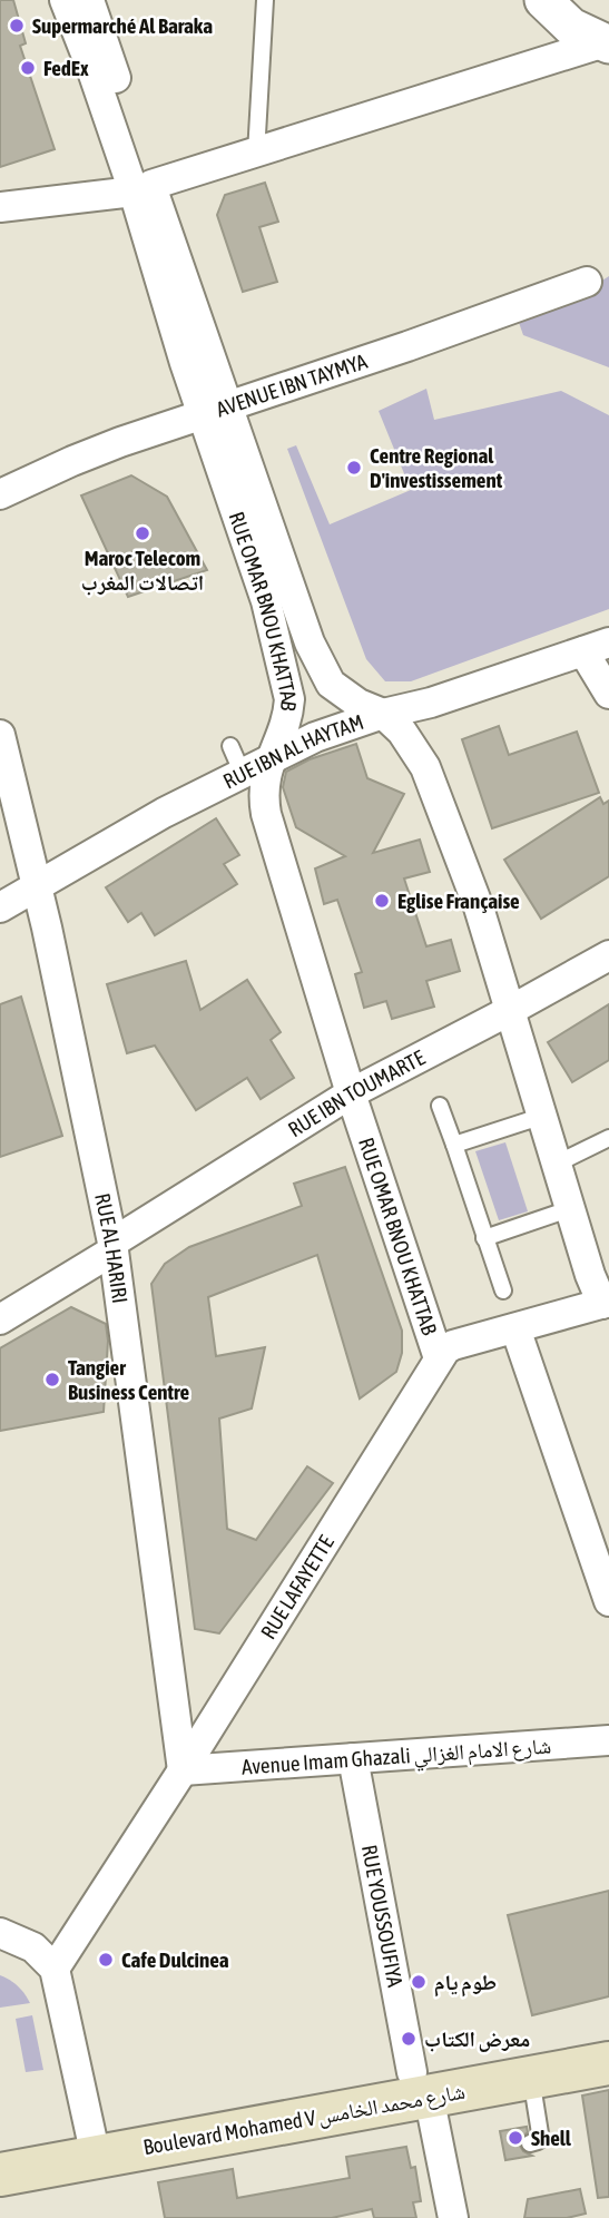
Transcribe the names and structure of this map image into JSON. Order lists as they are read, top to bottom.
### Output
{
  "streets": {
    "main road": ["Boulevard Mohamed V شارع محمد الخامس"],
    "street": [
      "AVENUE IBN TAYMYA",
      "RUE OMAR BNOU KHATTAB",
      "RUE IBN AL HAYTAM",
      "RUE IBN TOUMARTE",
      "RUE AL HARIRI",
      "RUE LAFAYETTE",
      "Avenue Imam Ghazali شارع الامام الغزالي",
      "RUE YOUSSOUFIYA"
    ]
  },
  "crossings": [
    ["AVENUE IBN TAYMYA", "RUE OMAR BNOU KHATTAB"],
    ["RUE OMAR BNOU KHATTAB", "RUE IBN AL HAYTAM"],
    ["RUE OMAR BNOU KHATTAB", "RUE IBN TOUMARTE"],
    ["RUE OMAR BNOU KHATTAB", "RUE LAFAYETTE"],
    ["RUE IBN AL HAYTAM", "RUE AL HARIRI"],
    ["RUE IBN TOUMARTE", "RUE AL HARIRI"],
    ["RUE AL HARIRI", "RUE LAFAYETTE"],
    ["RUE AL HARIRI", "Avenue Imam Ghazali شارع الامام الغزالي"],
    ["RUE LAFAYETTE", "Avenue Imam Ghazali شارع الامام الغزالي"],
    ["Avenue Imam Ghazali شارع الامام الغزالي", "RUE YOUSSOUFIYA"],
    ["RUE YOUSSOUFIYA", "Boulevard Mohamed V شارع محمد الخامس"]
  ],
  "places": [
    "Supermarché Al Baraka",
    "FedEx",
    "Centre Regional D'investissement",
    "Maroc Telecom اتصالات المغرب",
    "Eglise Française",
    "Tangier Business Centre",
    "Cafe Dulcinea",
    "طوم يام",
    "معرض الكتاب",
    "Shell"
  ]
}
